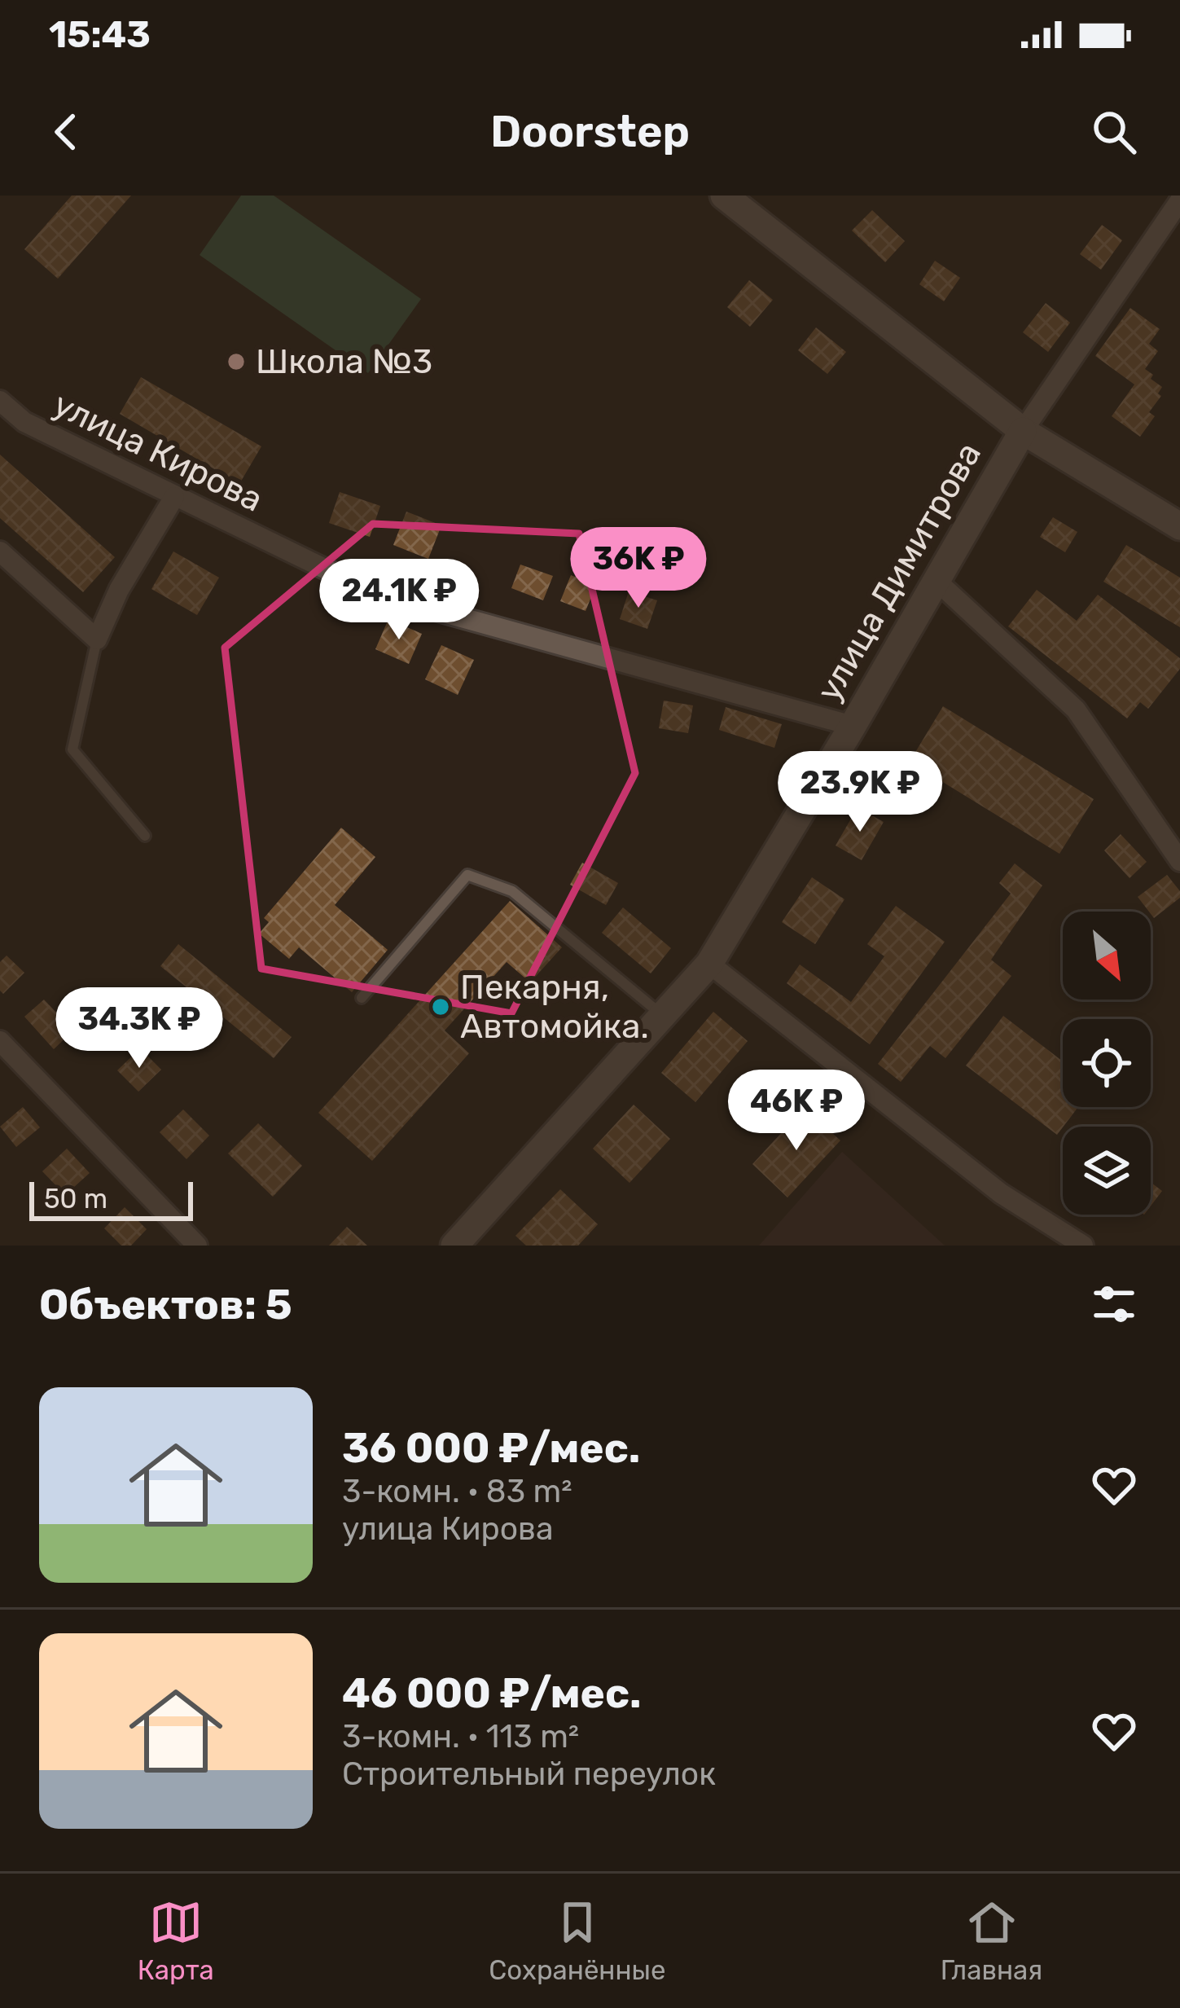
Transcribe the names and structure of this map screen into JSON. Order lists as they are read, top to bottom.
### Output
{
  "streets": {
    "street": ["улица Кирова", "улица Димитрова"]
  },
  "crossings": [
    ["улица Кирова", "улица Димитрова"]
  ],
  "places": ["Школа №3", "Пекарня, Автомойка."],
  "scale_bar": "50 m",
  "north": "bottom right",
  "page": {
    "status": "15:43",
    "header": "Doorstep",
    "price": [
      "36K ₽",
      "24.1K ₽",
      "23.9K ₽",
      "34.3K ₽",
      "46K ₽"
    ],
    "scale": "50 m",
    "heading": "Объектов: 5",
    "list": [
      {
        "name": "36 000 ₽/мес.",
        "note": "3-комн. · 83 m² · улица Кирова"
      },
      {
        "name": "46 000 ₽/мес.",
        "note": "3-комн. · 113 m² · Строительный переулок"
      }
    ],
    "tabs": ["Карта", "Сохранённые", "Главная"]
  }
}
